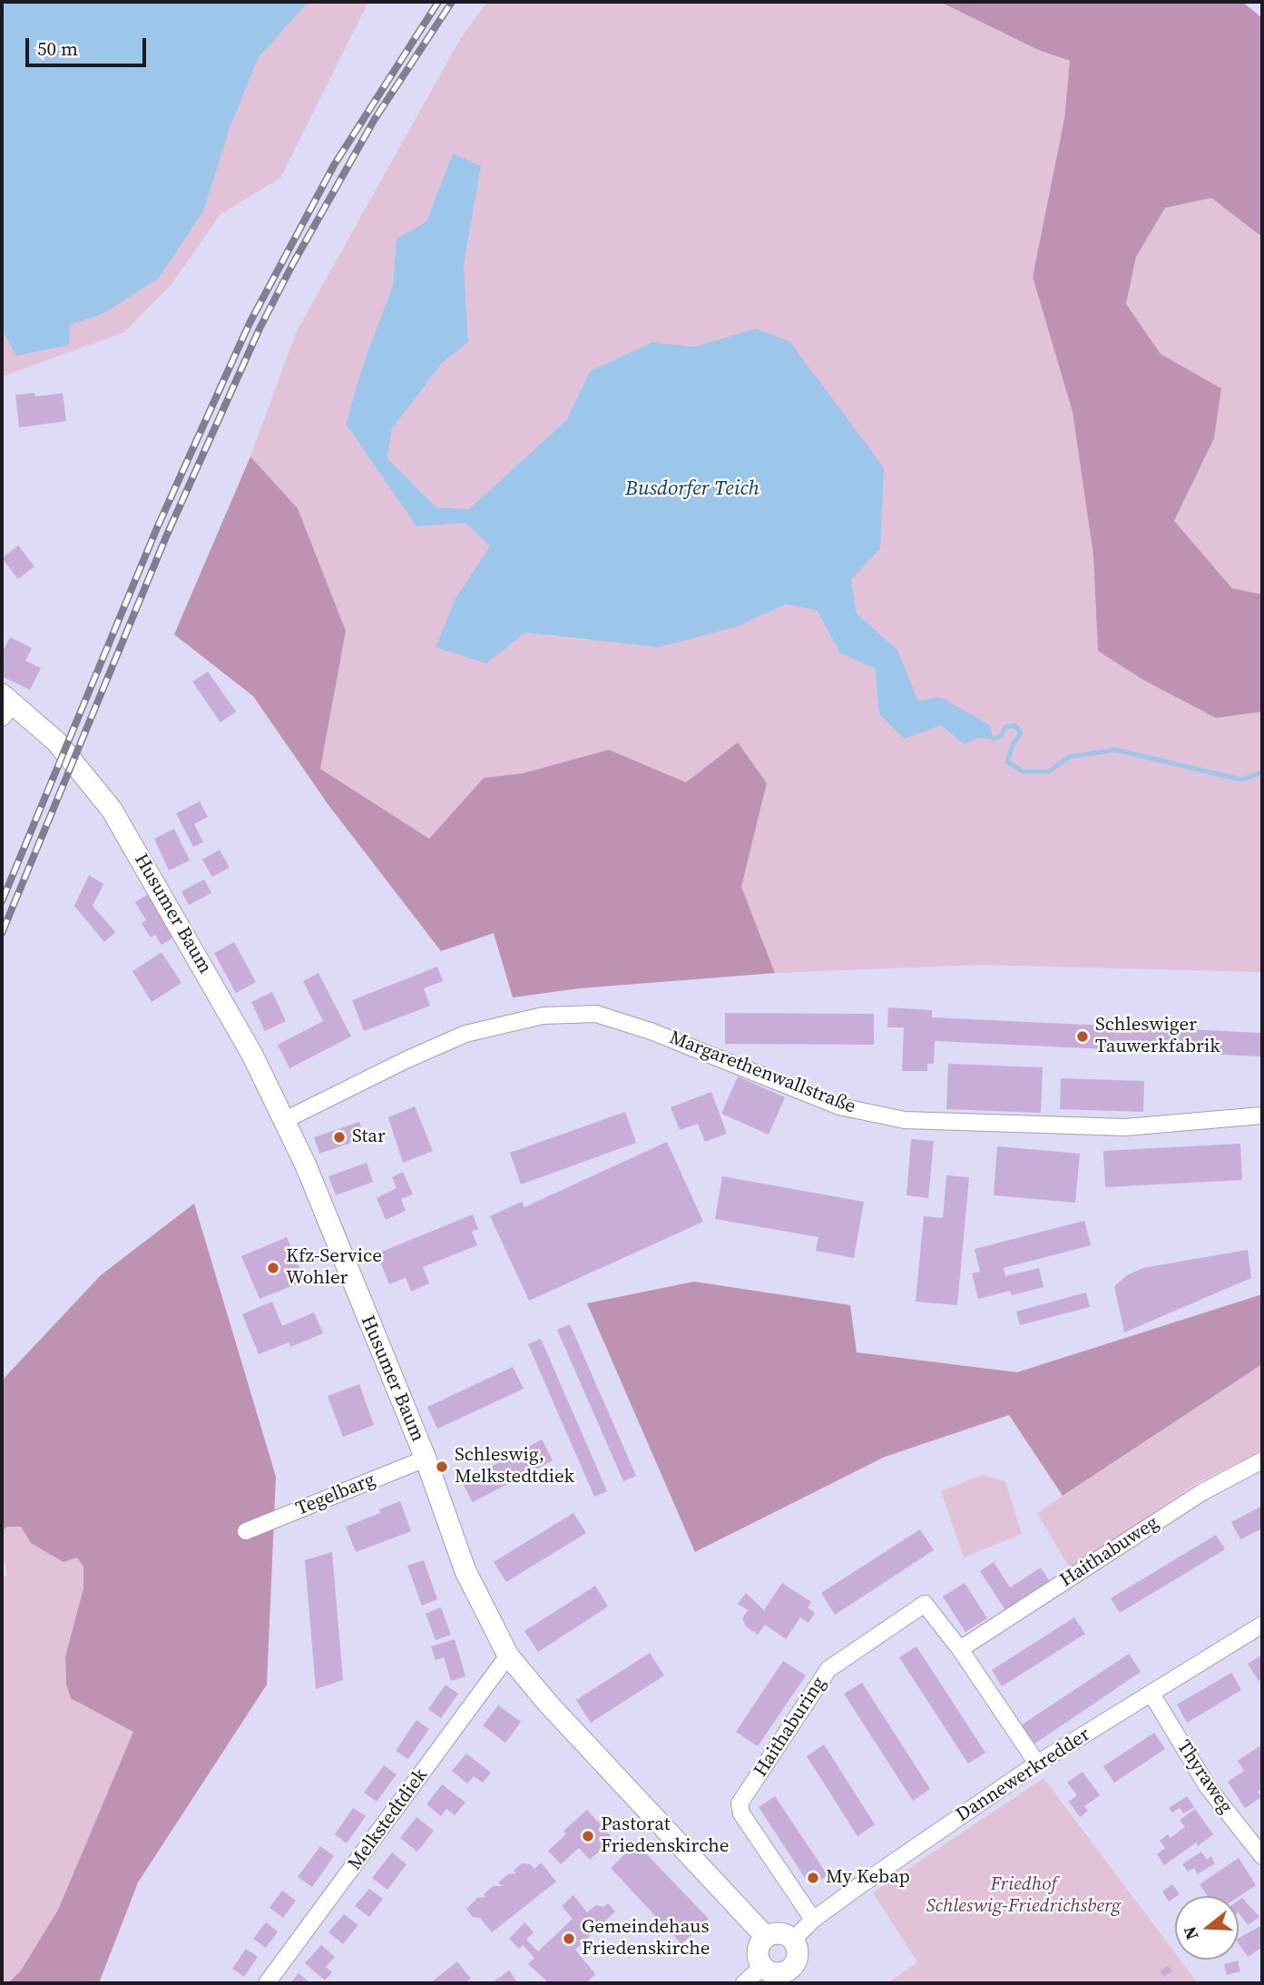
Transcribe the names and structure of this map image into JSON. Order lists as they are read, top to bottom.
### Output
{
  "streets": {
    "street": [
      "Husumer Baum",
      "Margarethenwallstraße",
      "Tegelbarg",
      "Haithabuweg",
      "Haithaburing",
      "Dannewerkredder",
      "Thyraweg",
      "Melkstedtdiek"
    ]
  },
  "crossings": [
    ["Husumer Baum", "Margarethenwallstraße"],
    ["Husumer Baum", "Tegelbarg"],
    ["Husumer Baum", "Dannewerkredder"],
    ["Husumer Baum", "Melkstedtdiek"],
    ["Haithabuweg", "Haithaburing"],
    ["Haithaburing", "Dannewerkredder"],
    ["Dannewerkredder", "Thyraweg"]
  ],
  "water": ["Busdorfer Teich"],
  "parks": ["Friedhof Schleswig-Friedrichsberg"],
  "places": [
    "Schleswiger Tauwerkfabrik",
    "Star",
    "Kfz-Service Wohler",
    "Schleswig, Melkstedtdiek",
    "Pastorat Friedenskirche",
    "My Kebap",
    "Gemeindehaus Friedenskirche"
  ],
  "scale_bar": "50 m",
  "north": "left"
}
